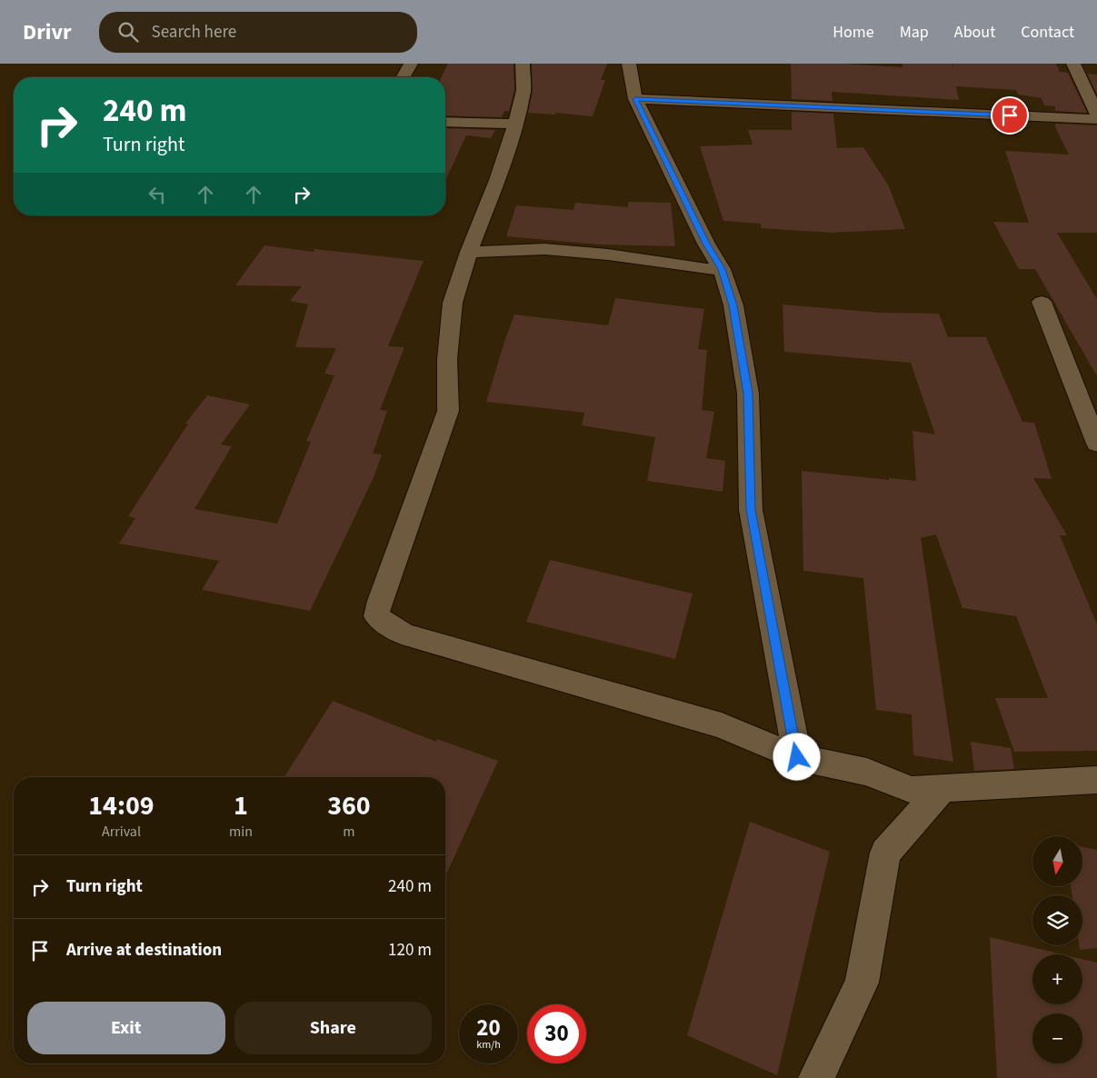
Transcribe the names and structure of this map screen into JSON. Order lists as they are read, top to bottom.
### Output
{
  "north": "bottom",
  "page": {
    "header": "Drivr",
    "search": "Search here",
    "nav": [
      "Home",
      "Map",
      "About",
      "Contact"
    ],
    "turn": ["240 m", "Turn right"],
    "eta": [
      "14:09",
      "Arrival",
      "1",
      "min",
      "360",
      "m"
    ],
    "map_buttons": ["+", "−"],
    "list": [
      {
        "name": "Turn right",
        "value": "240 m"
      },
      {
        "name": "Arrive at destination",
        "value": "120 m"
      }
    ],
    "buttons": ["Exit", "Share"],
    "speed": "20 km/h",
    "limit": "30"
  }
}
